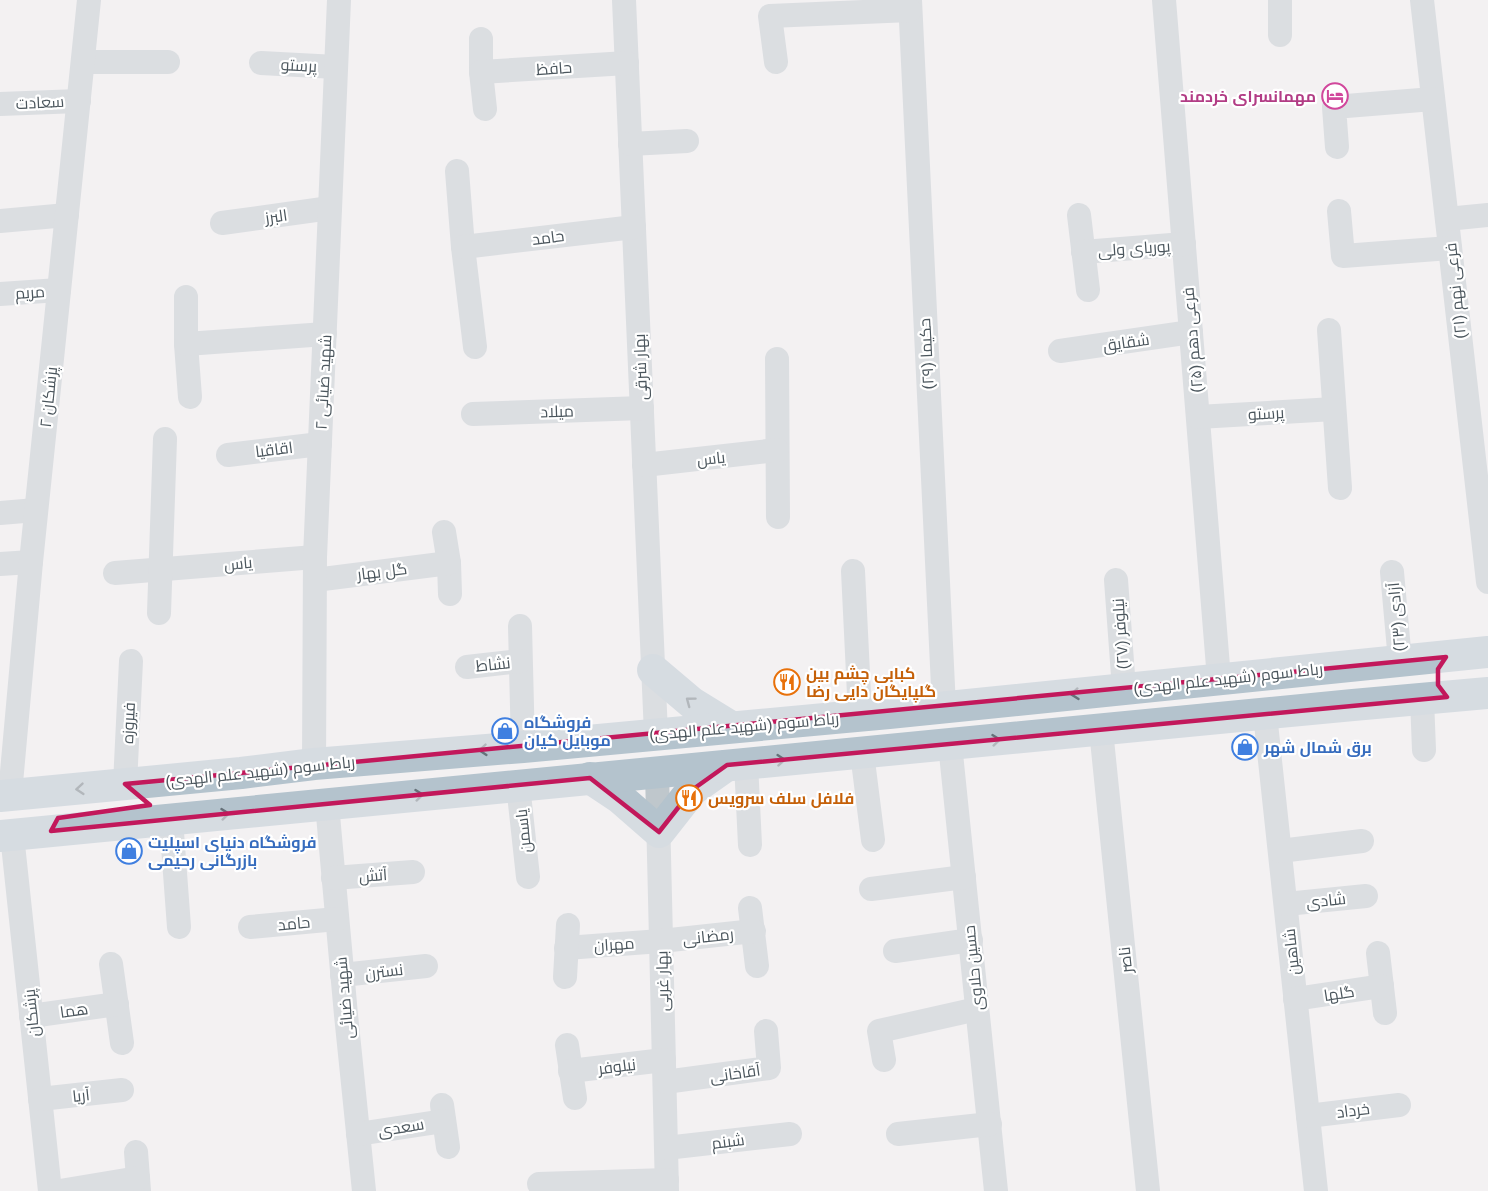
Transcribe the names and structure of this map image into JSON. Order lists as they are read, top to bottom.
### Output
{
  "streets": {
    "main road": ["رباط سوم (شهید علم الهدی)"],
    "street": [
      "پرستو",
      "حافظ",
      "سعادت",
      "البرز",
      "حامد",
      "پوریای ولی",
      "فرعی نهم (۲۱)",
      "مریم",
      "فرعی دهم (۲۵)",
      "شقایق",
      "حکیما (۲۹)",
      "بهار شرقی",
      "شهید ضیائی ۲",
      "پزشکان ۲",
      "میلاد",
      "اقاقیا",
      "یاس",
      "گل بهار",
      "آزادی (۲۳)",
      "نیلوفر (۲۷)",
      "نشاط",
      "فیروزه",
      "یاسمن",
      "آتش",
      "شادی",
      "رمضانی",
      "مهران",
      "شاهین",
      "ناصر",
      "حسین حلاوی",
      "نسترن",
      "بهار غربی",
      "گلها",
      "شهید ضیائی",
      "هما",
      "پزشکان",
      "نیلوفر",
      "آقاخانی",
      "آریا",
      "خرداد",
      "سعدی",
      "شبنم"
    ]
  },
  "crossings": [
    ["پرستو", "فرعی دهم (۲۵)"],
    ["پرستو", "شهید ضیائی ۲"],
    ["حافظ", "بهار شرقی"],
    ["سعادت", "پزشکان ۲"],
    ["البرز", "شهید ضیائی ۲"],
    ["حامد", "بهار شرقی"],
    ["حامد", "شهید ضیائی"],
    ["پوریای ولی", "فرعی دهم (۲۵)"],
    ["مریم", "پزشکان ۲"],
    ["فرعی دهم (۲۵)", "شقایق"],
    ["فرعی دهم (۲۵)", "رباط سوم (شهید علم الهدی)"],
    ["حکیما (۲۹)", "رباط سوم (شهید علم الهدی)"],
    ["بهار شرقی", "میلاد"],
    ["بهار شرقی", "یاس"],
    ["بهار شرقی", "رباط سوم (شهید علم الهدی)"],
    ["شهید ضیائی ۲", "اقاقیا"],
    ["شهید ضیائی ۲", "یاس"],
    ["شهید ضیائی ۲", "گل بهار"],
    ["شهید ضیائی ۲", "رباط سوم (شهید علم الهدی)"],
    ["پزشکان ۲", "رباط سوم (شهید علم الهدی)"],
    ["یاس", "گل بهار"],
    ["آزادی (۲۳)", "رباط سوم (شهید علم الهدی)"],
    ["نیلوفر (۲۷)", "رباط سوم (شهید علم الهدی)"],
    ["نشاط", "رباط سوم (شهید علم الهدی)"],
    ["رباط سوم (شهید علم الهدی)", "فیروزه"],
    ["آتش", "شهید ضیائی"],
    ["شادی", "شاهین"],
    ["رمضانی", "مهران"],
    ["رمضانی", "بهار غربی"],
    ["مهران", "بهار غربی"],
    ["شاهین", "گلها"],
    ["شاهین", "خرداد"],
    ["نسترن", "شهید ضیائی"],
    ["بهار غربی", "نیلوفر"],
    ["بهار غربی", "آقاخانی"],
    ["بهار غربی", "شبنم"],
    ["شهید ضیائی", "سعدی"],
    ["هما", "پزشکان"],
    ["پزشکان", "آریا"],
    ["نیلوفر", "آقاخانی"]
  ],
  "places": {
    "hotel": ["مهمانسرای خردمند"],
    "restaurant": ["کبابی چشم بین گلپایگان دایی رضا", "فلافل سلف سرویس"],
    "shop": ["فروشگاه موبایل کیان", "برق شمال شهر", "فروشگاه دنیای اسپلیت بازرگانی رحیمی"]
  }
}
